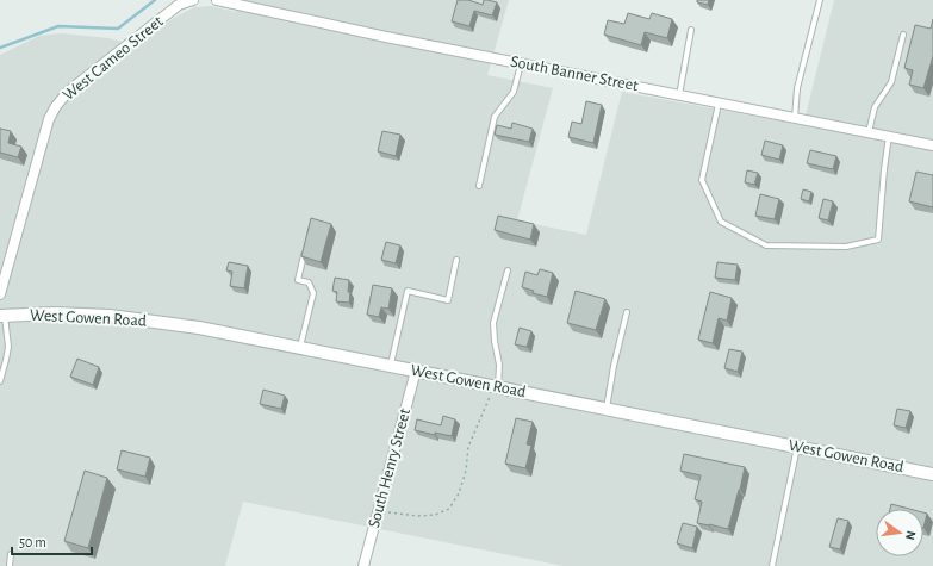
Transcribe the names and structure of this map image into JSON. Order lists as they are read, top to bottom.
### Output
{
  "streets": {
    "street": [
      "West Cameo Street",
      "South Banner Street",
      "West Gowen Road",
      "South Henry Street"
    ]
  },
  "crossings": [
    ["West Gowen Road", "South Henry Street"]
  ],
  "scale_bar": "50 m",
  "north": "right"
}
